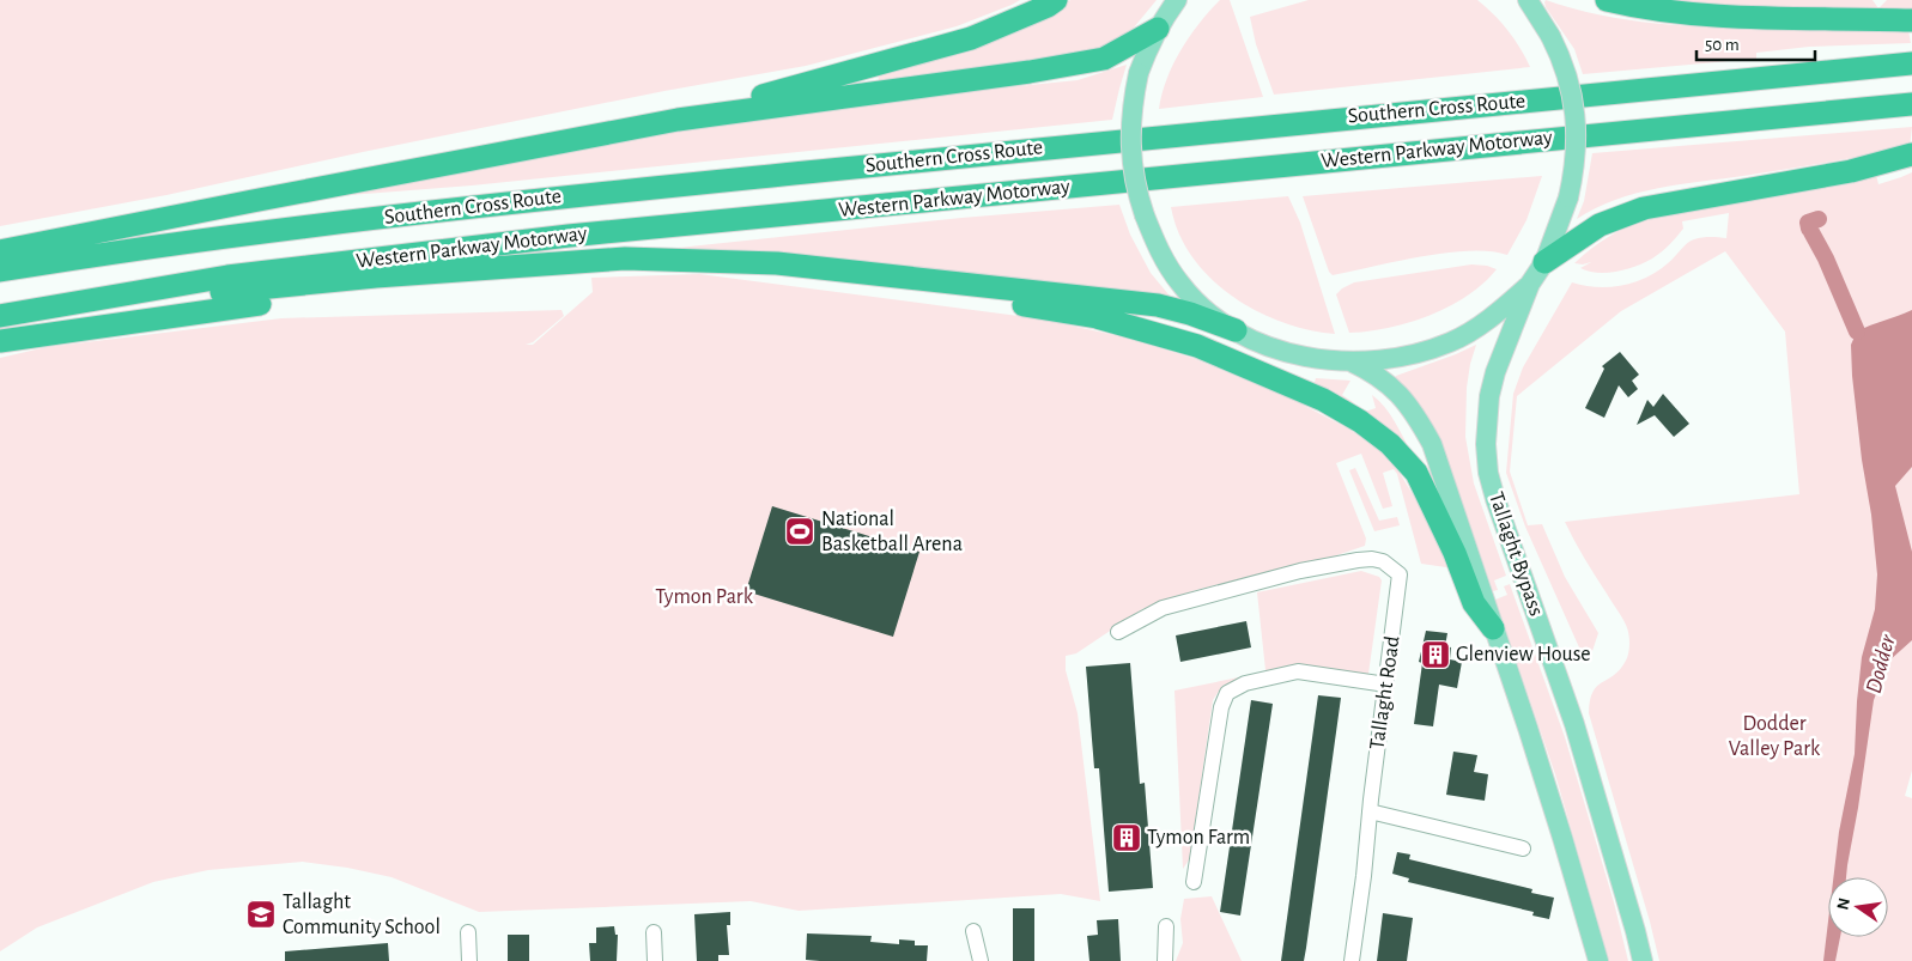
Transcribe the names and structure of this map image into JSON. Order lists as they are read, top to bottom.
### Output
{
  "streets": {
    "highway": ["Southern Cross Route", "Western Parkway Motorway"],
    "main road": ["Tallaght Bypass"],
    "street": ["Tallaght Road"]
  },
  "water": ["Dodder"],
  "parks": ["Tymon Park", "Dodder Valley Park"],
  "places": {
    "sports": ["National Basketball Arena"],
    "building": ["Glenview House", "Tymon Farm"],
    "school or university": ["Tallaght Community School"]
  },
  "scale_bar": "50 m",
  "north": "left"
}
